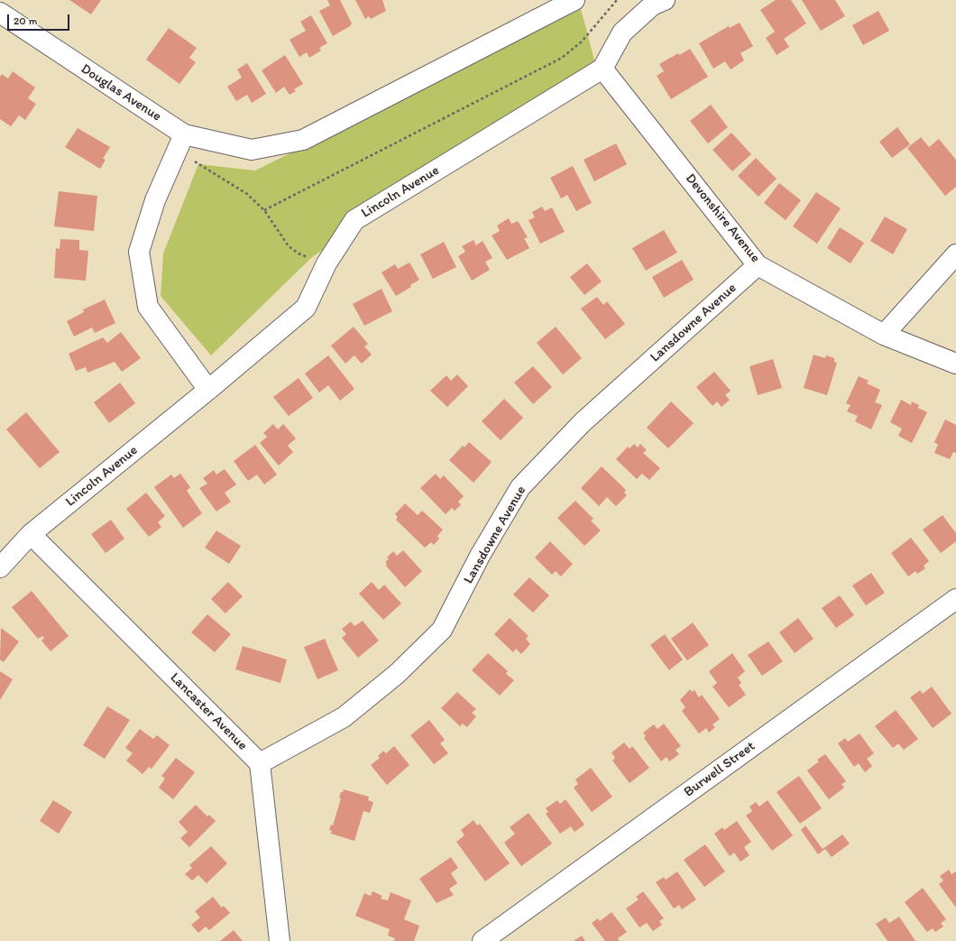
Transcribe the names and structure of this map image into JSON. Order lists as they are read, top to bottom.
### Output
{
  "streets": {
    "street": [
      "Douglas Avenue",
      "Lincoln Avenue",
      "Devonshire Avenue",
      "Lansdowne Avenue",
      "Lancaster Avenue",
      "Burwell Street"
    ]
  },
  "crossings": [
    ["Lincoln Avenue", "Devonshire Avenue"],
    ["Lincoln Avenue", "Lancaster Avenue"],
    ["Devonshire Avenue", "Lansdowne Avenue"],
    ["Lansdowne Avenue", "Lancaster Avenue"]
  ],
  "scale_bar": "20 m"
}
